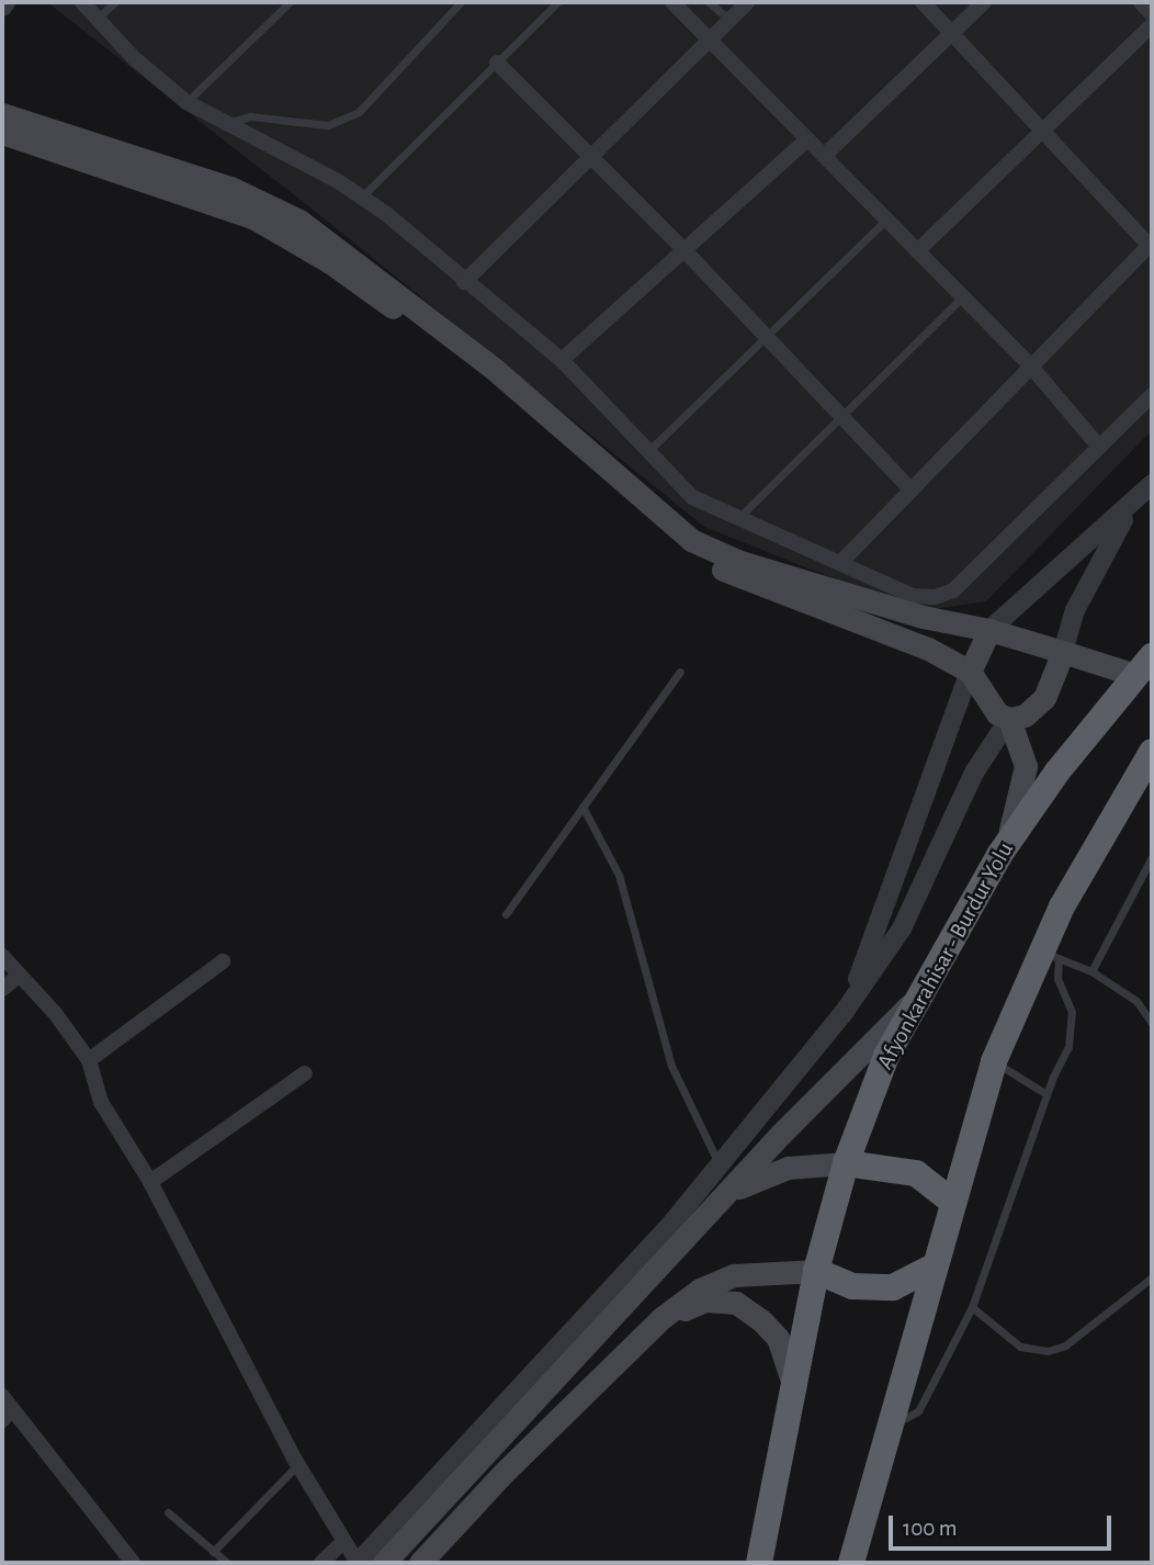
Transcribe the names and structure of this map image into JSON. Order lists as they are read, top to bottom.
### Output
{
  "streets": {
    "highway": ["Afyonkarahisar - Burdur Yolu"]
  },
  "scale_bar": "100 m"
}
